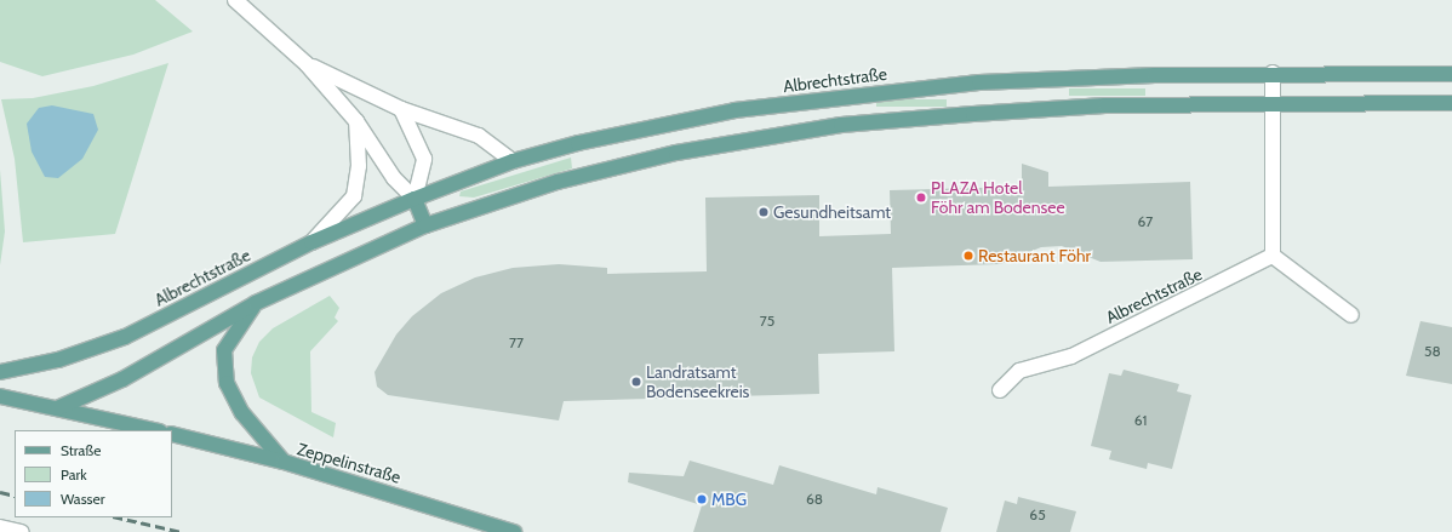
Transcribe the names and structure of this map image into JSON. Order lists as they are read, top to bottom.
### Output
{
  "streets": {
    "main road": ["Albrechtstraße", "Zeppelinstraße"]
  },
  "places": [
    "PLAZA Hotel Föhr am Bodensee",
    "Gesundheitsamt",
    "Restaurant Föhr",
    "Landratsamt Bodenseekreis",
    "MBG"
  ],
  "house_numbers": [
    "67",
    "75",
    "77",
    "58",
    "61",
    "68",
    "65"
  ],
  "legend": ["Straße", "Park", "Wasser"]
}
